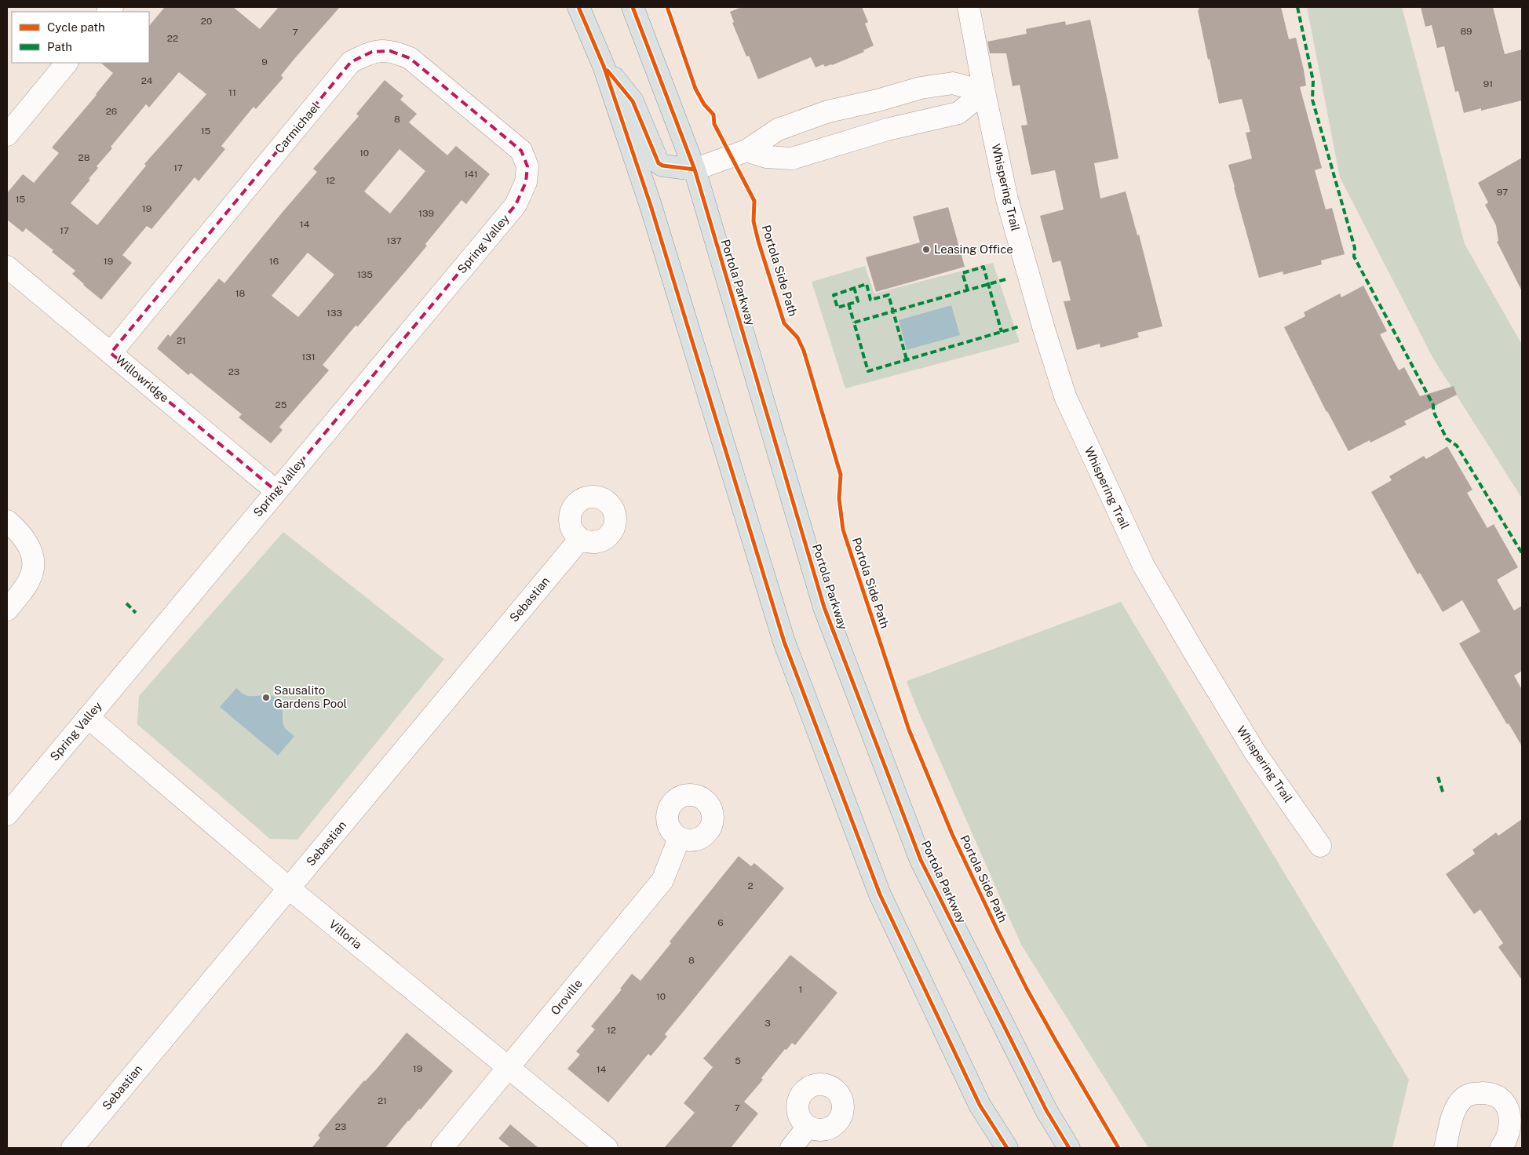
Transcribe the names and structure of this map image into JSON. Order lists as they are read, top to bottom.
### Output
{
  "streets": {
    "main road": ["Portola Parkway"],
    "street": [
      "Carmichael",
      "Whispering Trail",
      "Spring Valley",
      "Willowridge",
      "Sebastian",
      "Villoria",
      "Oroville"
    ],
    "cycle path": ["Portola Side Path"]
  },
  "crossings": [
    ["Carmichael", "Spring Valley"],
    ["Carmichael", "Willowridge"],
    ["Spring Valley", "Willowridge"],
    ["Spring Valley", "Villoria"],
    ["Sebastian", "Villoria"],
    ["Villoria", "Oroville"]
  ],
  "places": ["Leasing Office", "Sausalito Gardens Pool"],
  "house_numbers": [
    "20",
    "89",
    "7",
    "22",
    "9",
    "24",
    "91",
    "11",
    "26",
    "8",
    "15",
    "10",
    "28",
    "17",
    "141",
    "12",
    "97",
    "15",
    "19",
    "139",
    "14",
    "17",
    "137",
    "19",
    "16",
    "135",
    "18",
    "133",
    "21",
    "131",
    "23",
    "25",
    "2",
    "6",
    "8",
    "1",
    "10",
    "3",
    "12",
    "5",
    "19",
    "14",
    "21",
    "7",
    "23"
  ],
  "legend": ["Cycle path", "Path"]
}
